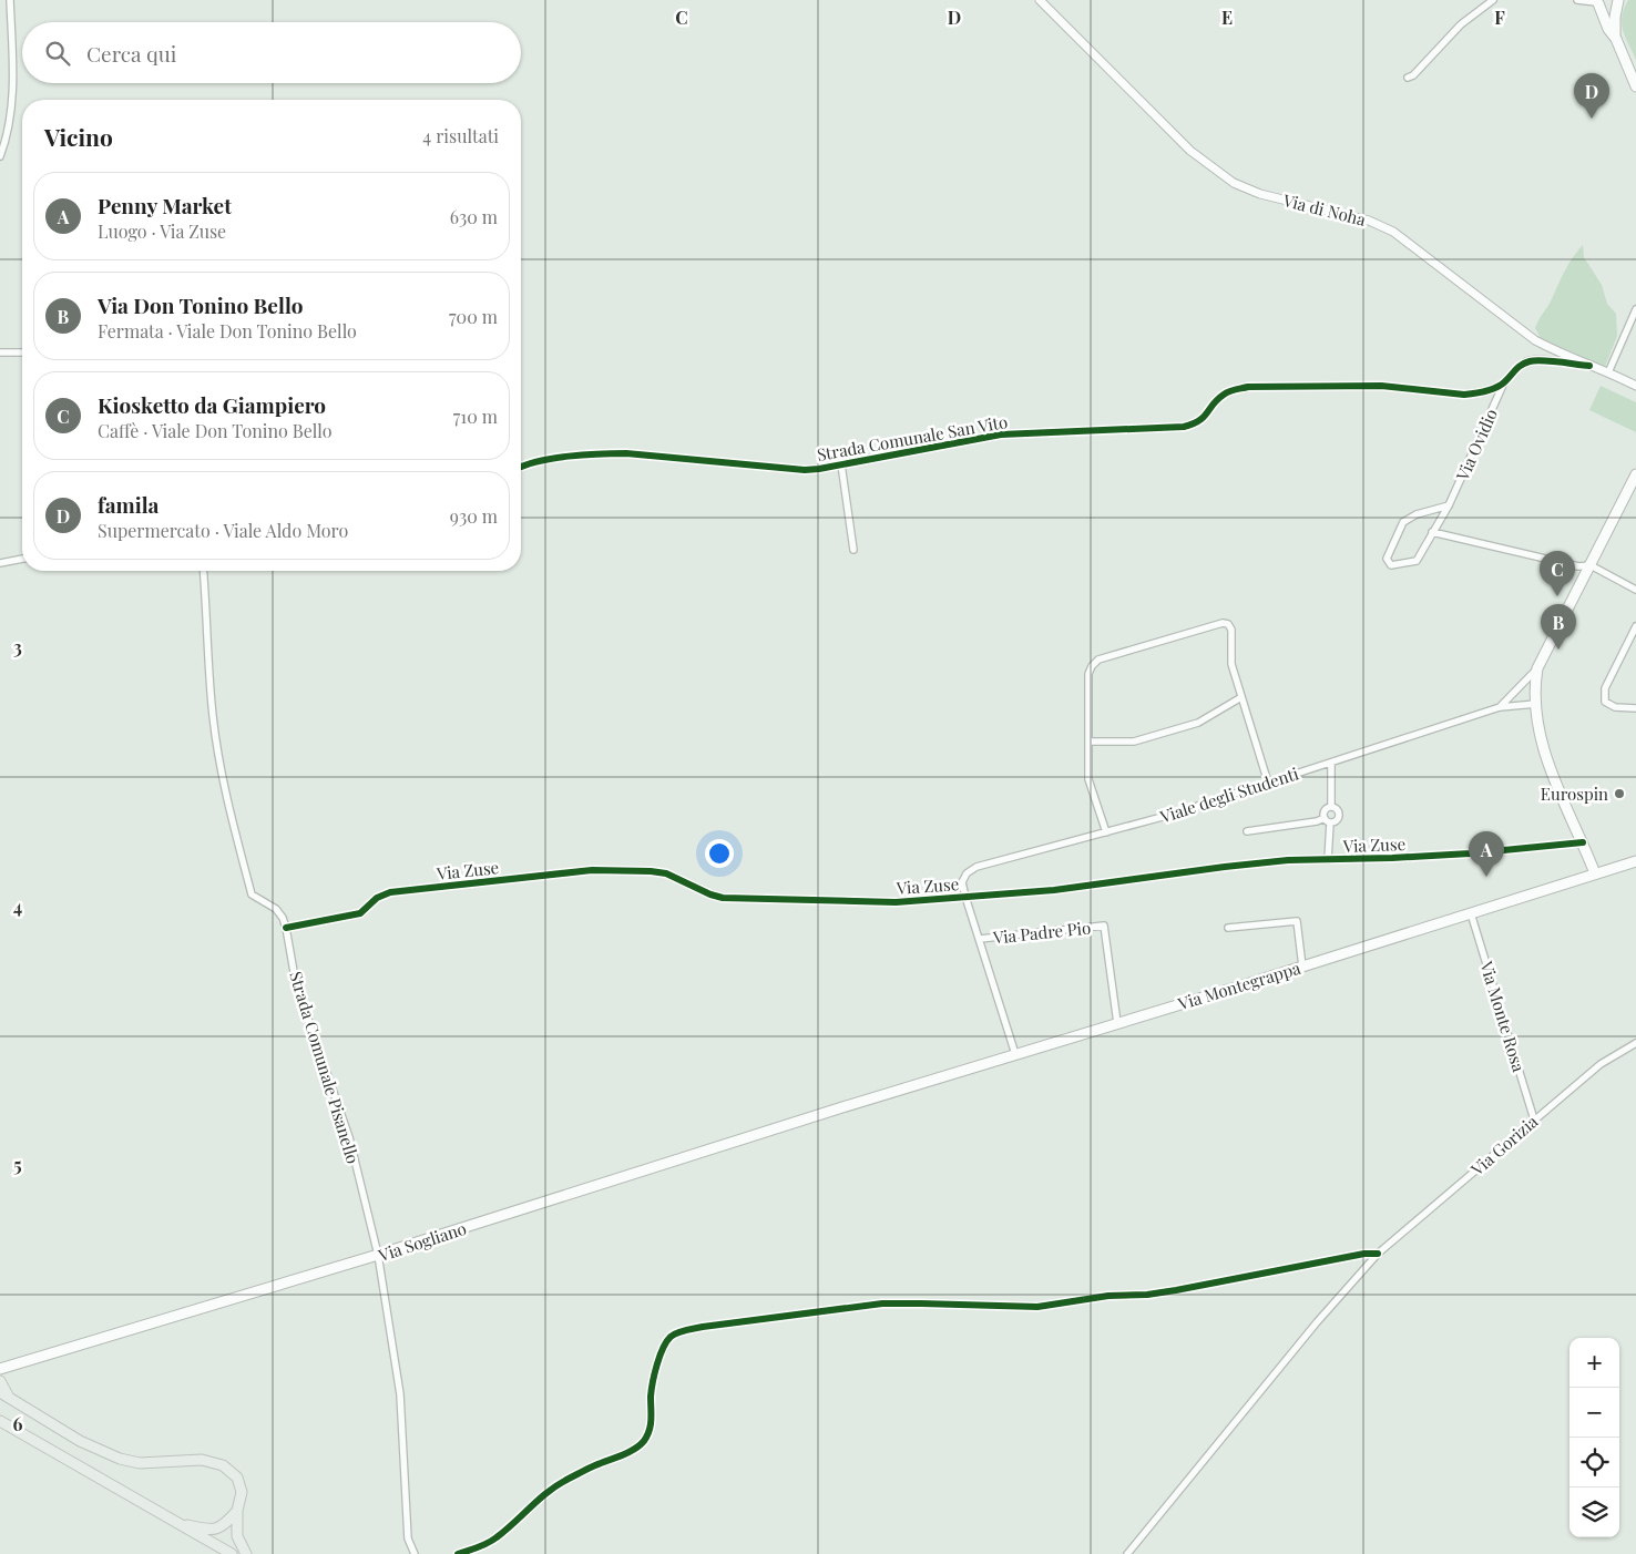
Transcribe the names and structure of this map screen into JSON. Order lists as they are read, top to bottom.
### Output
{
  "streets": {
    "main road": ["Via Montegrappa", "Via Sogliano"],
    "street": [
      "Via di Noha",
      "Strada Comunale San Vito",
      "Via Ovidio",
      "Viale degli Studenti",
      "Via Zuse",
      "Via Padre Pio",
      "Via Monte Rosa",
      "Strada Comunale Pisanello",
      "Via Gorizia"
    ]
  },
  "crossings": [
    ["Via di Noha", "Strada Comunale San Vito"],
    ["Strada Comunale San Vito", "Via Ovidio"],
    ["Viale degli Studenti", "Via Zuse"],
    ["Via Zuse", "Strada Comunale Pisanello"],
    ["Via Padre Pio", "Via Montegrappa"],
    ["Via Montegrappa", "Via Monte Rosa"],
    ["Via Montegrappa", "Via Sogliano"],
    ["Via Monte Rosa", "Via Gorizia"],
    ["Strada Comunale Pisanello", "Via Sogliano"]
  ],
  "places": ["Eurospin"],
  "page": {
    "search": "Cerca qui",
    "pins": [
      "D",
      "C",
      "B",
      "A"
    ],
    "heading": ["Vicino", "4 risultati"],
    "list": [
      {
        "mark": "A",
        "name": "Penny Market",
        "note": "Luogo · Via Zuse",
        "value": "630 m"
      },
      {
        "mark": "B",
        "name": "Via Don Tonino Bello",
        "note": "Fermata · Viale Don Tonino Bello",
        "value": "700 m"
      },
      {
        "mark": "C",
        "name": "Kiosketto da Giampiero",
        "note": "Caffè · Viale Don Tonino Bello",
        "value": "710 m"
      },
      {
        "mark": "D",
        "name": "famila",
        "note": "Supermercato · Viale Aldo Moro",
        "value": "930 m"
      }
    ],
    "map_buttons": ["+", "−"]
  },
  "grid": {
    "columns": [
      "C",
      "D",
      "E",
      "F"
    ],
    "rows": [
      "3",
      "4",
      "5",
      "6"
    ]
  }
}
